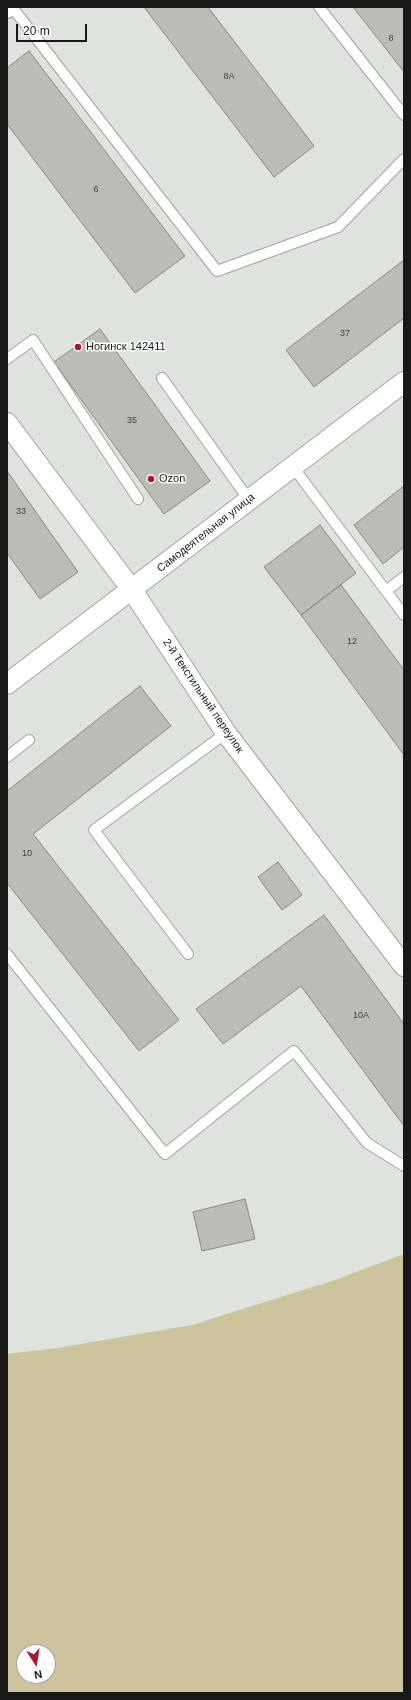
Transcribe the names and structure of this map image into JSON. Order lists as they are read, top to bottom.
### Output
{
  "streets": {
    "street": ["Самодеятельная улица", "2-й Текстильный переулок"]
  },
  "crossings": [
    ["Самодеятельная улица", "2-й Текстильный переулок"]
  ],
  "places": ["Ногинск 142411", "Ozon"],
  "house_numbers": [
    "8",
    "8А",
    "6",
    "37",
    "35",
    "33",
    "12",
    "10",
    "10А"
  ],
  "scale_bar": "20 m",
  "north": "bottom"
}
